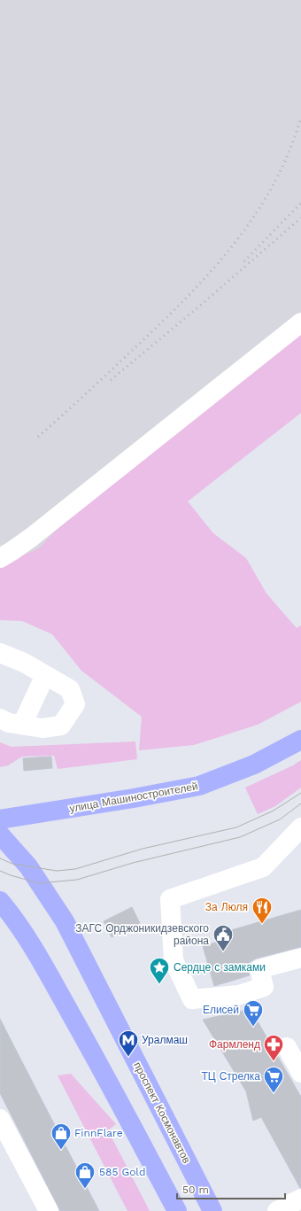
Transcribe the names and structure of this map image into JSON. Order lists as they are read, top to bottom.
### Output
{
  "streets": {
    "main road": ["улица Машиностроителей", "проспект Космонавтов"]
  },
  "places": {
    "restaurant": ["За Люля"],
    "public building": ["ЗАГС Орджоникидзевского района"],
    "place": ["Сердце с замками"],
    "supermarket": ["Елисей", "ТЦ Стрелка"],
    "metro station": ["Уралмаш"],
    "pharmacy": ["Фармленд"],
    "shop": ["FinnFlare", "585 Gold"]
  },
  "scale_bar": "50 m"
}
